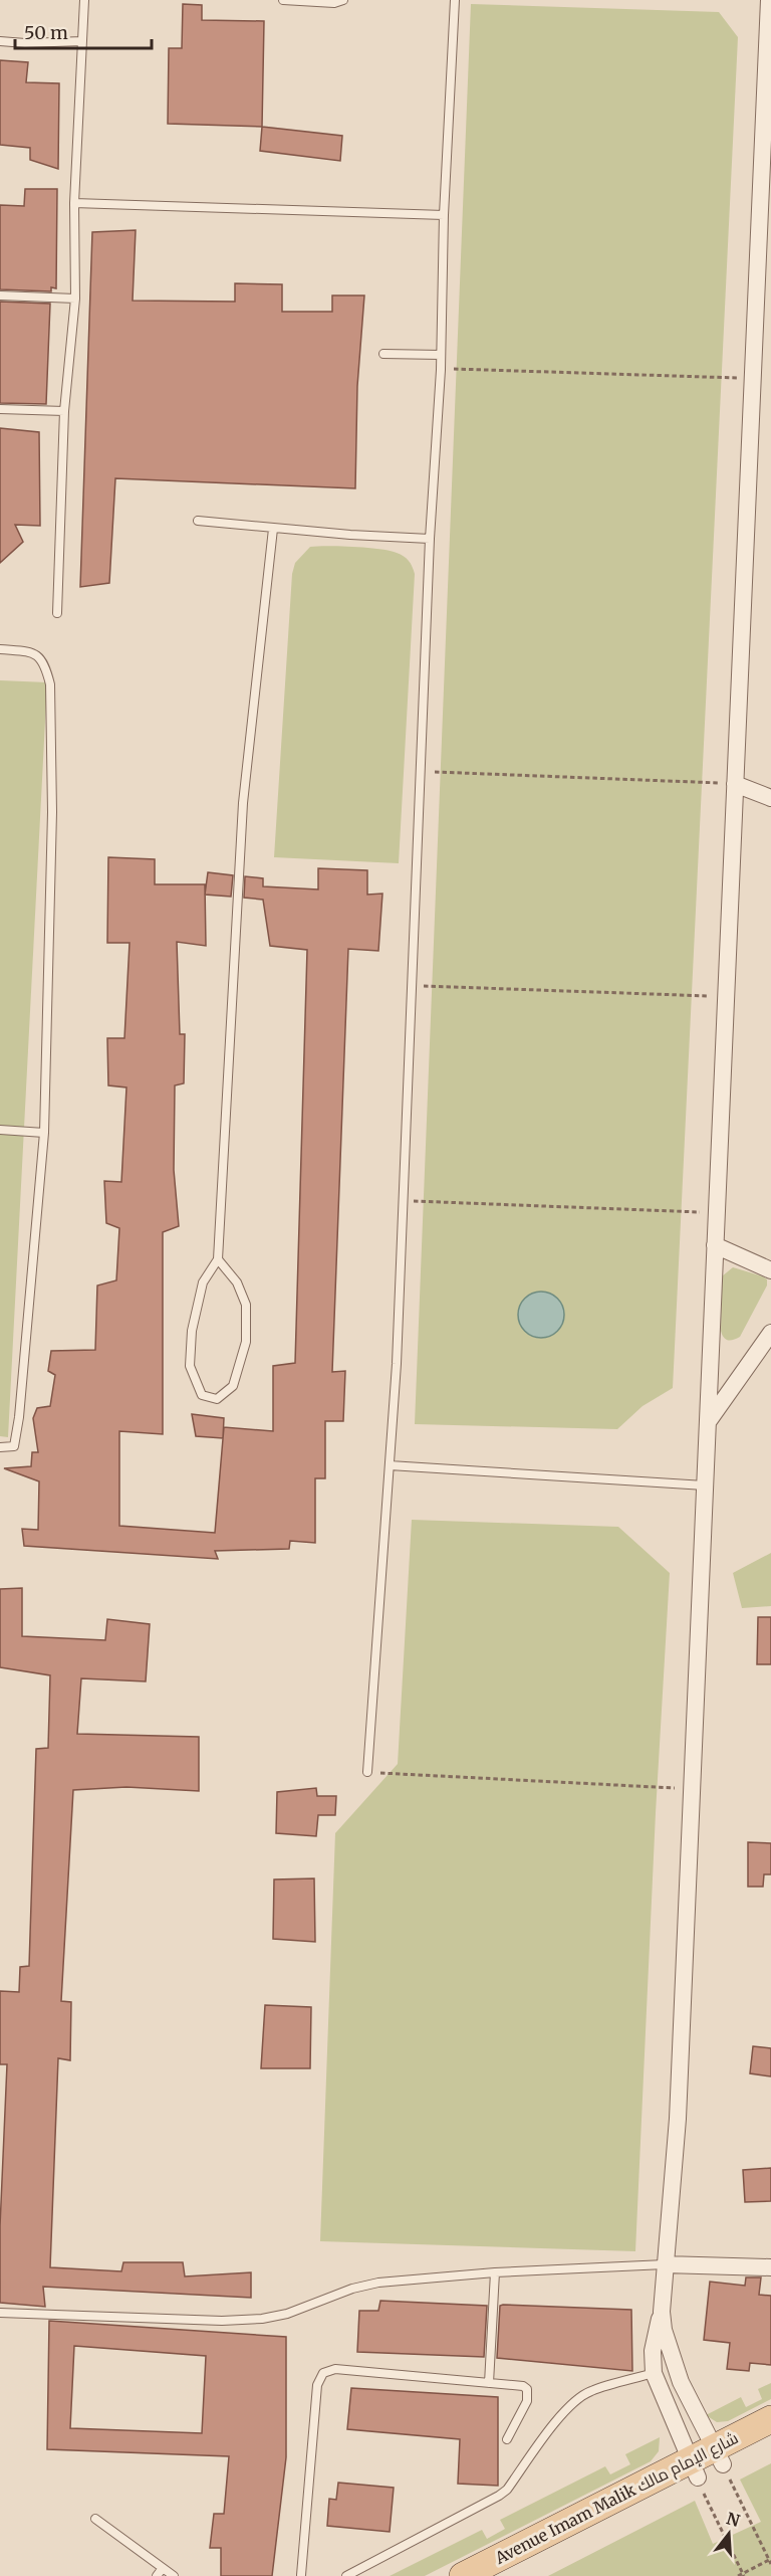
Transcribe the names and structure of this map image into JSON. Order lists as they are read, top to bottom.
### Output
{
  "streets": {
    "main road": ["Avenue Imam Malik شارع الإمام مالك"]
  },
  "scale_bar": "50 m",
  "north": "top"
}
